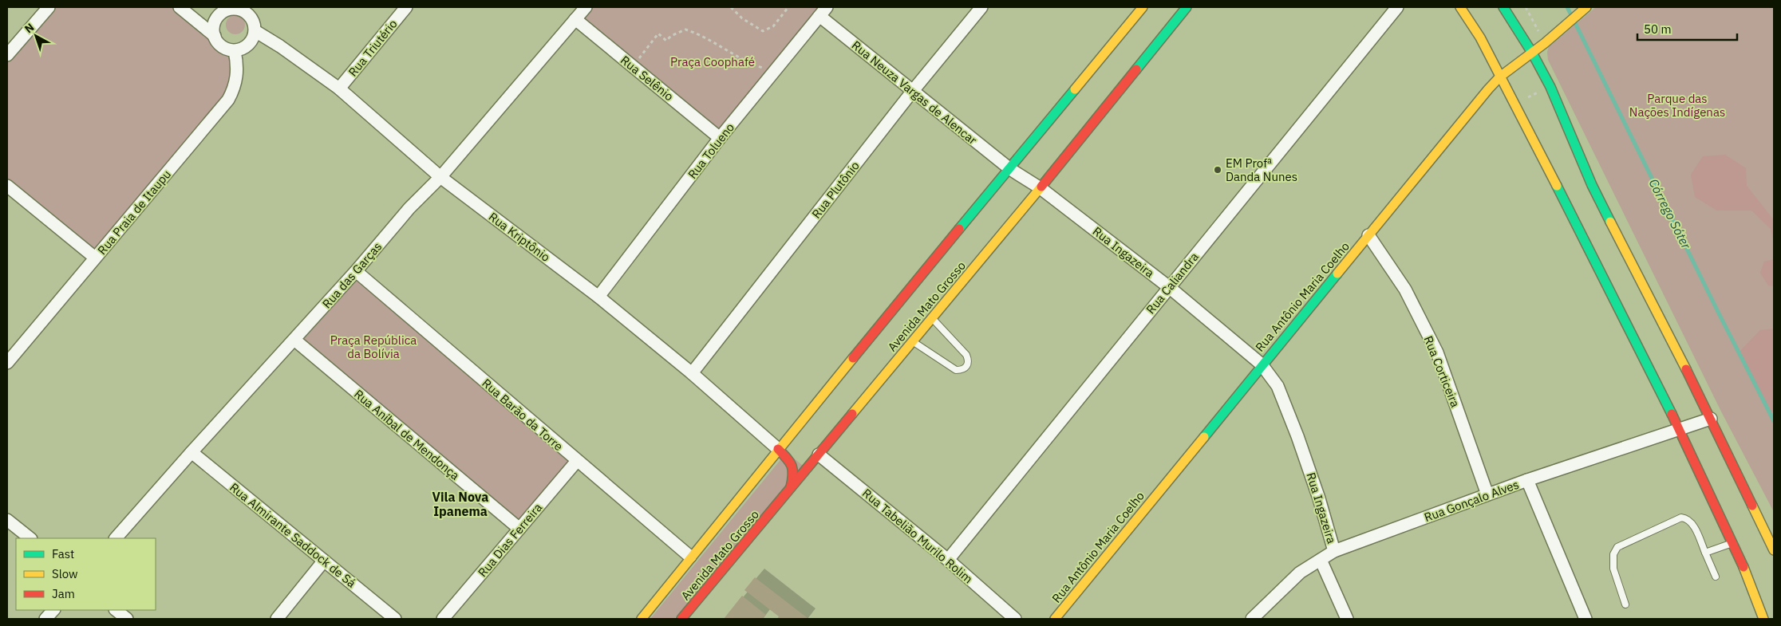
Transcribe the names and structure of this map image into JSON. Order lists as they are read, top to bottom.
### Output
{
  "streets": {
    "main road": ["Rua Antônio Maria Coelho", "Avenida Mato Grosso"],
    "street": [
      "Rua Triutério",
      "Rua Selênio",
      "Rua Neuza Vargas de Alencar",
      "Rua Tolueno",
      "Rua Plutônio",
      "Rua Praia de Itaupu",
      "Rua Kriptônio",
      "Rua Ingazeira",
      "Rua das Garças",
      "Rua Caliandra",
      "Rua Corticeira",
      "Rua Barão da Torre",
      "Rua Aníbal de Mendonça",
      "Rua Gonçalo Alves",
      "Rua Almirante Saddock de Sá",
      "Rua Tabelião Murilo Rolim",
      "Rua Dias Ferreira"
    ]
  },
  "crossings": [
    ["Rua Triutério", "Rua Kriptônio"],
    ["Rua Selênio", "Rua Tolueno"],
    ["Rua Selênio", "Rua das Garças"],
    ["Rua Neuza Vargas de Alencar", "Rua Tolueno"],
    ["Rua Neuza Vargas de Alencar", "Rua Plutônio"],
    ["Rua Neuza Vargas de Alencar", "Rua Ingazeira"],
    ["Rua Neuza Vargas de Alencar", "Avenida Mato Grosso"],
    ["Rua Tolueno", "Rua Kriptônio"],
    ["Rua Plutônio", "Rua Kriptônio"],
    ["Rua Praia de Itaupu", "Rua Kriptônio"],
    ["Rua Kriptônio", "Rua das Garças"],
    ["Rua Kriptônio", "Avenida Mato Grosso"],
    ["Rua Ingazeira", "Rua Caliandra"],
    ["Rua Ingazeira", "Rua Antônio Maria Coelho"],
    ["Rua Ingazeira", "Avenida Mato Grosso"],
    ["Rua Ingazeira", "Rua Gonçalo Alves"],
    ["Rua das Garças", "Rua Barão da Torre"],
    ["Rua das Garças", "Rua Aníbal de Mendonça"],
    ["Rua das Garças", "Rua Almirante Saddock de Sá"],
    ["Rua Caliandra", "Rua Tabelião Murilo Rolim"],
    ["Rua Antônio Maria Coelho", "Rua Corticeira"],
    ["Avenida Mato Grosso", "Rua Barão da Torre"],
    ["Avenida Mato Grosso", "Rua Tabelião Murilo Rolim"],
    ["Rua Corticeira", "Rua Gonçalo Alves"],
    ["Rua Barão da Torre", "Rua Dias Ferreira"],
    ["Rua Aníbal de Mendonça", "Rua Dias Ferreira"]
  ],
  "districts": ["Vila Nova Ipanema"],
  "water": ["Córrego Sóter"],
  "parks": ["Praça Coophafé", "Parque das Nações Indígenas", "Praça República da Bolívia"],
  "places": ["EM Profª Danda Nunes"],
  "legend": ["Fast", "Slow", "Jam"],
  "scale_bar": "50 m",
  "north": "top left"
}
